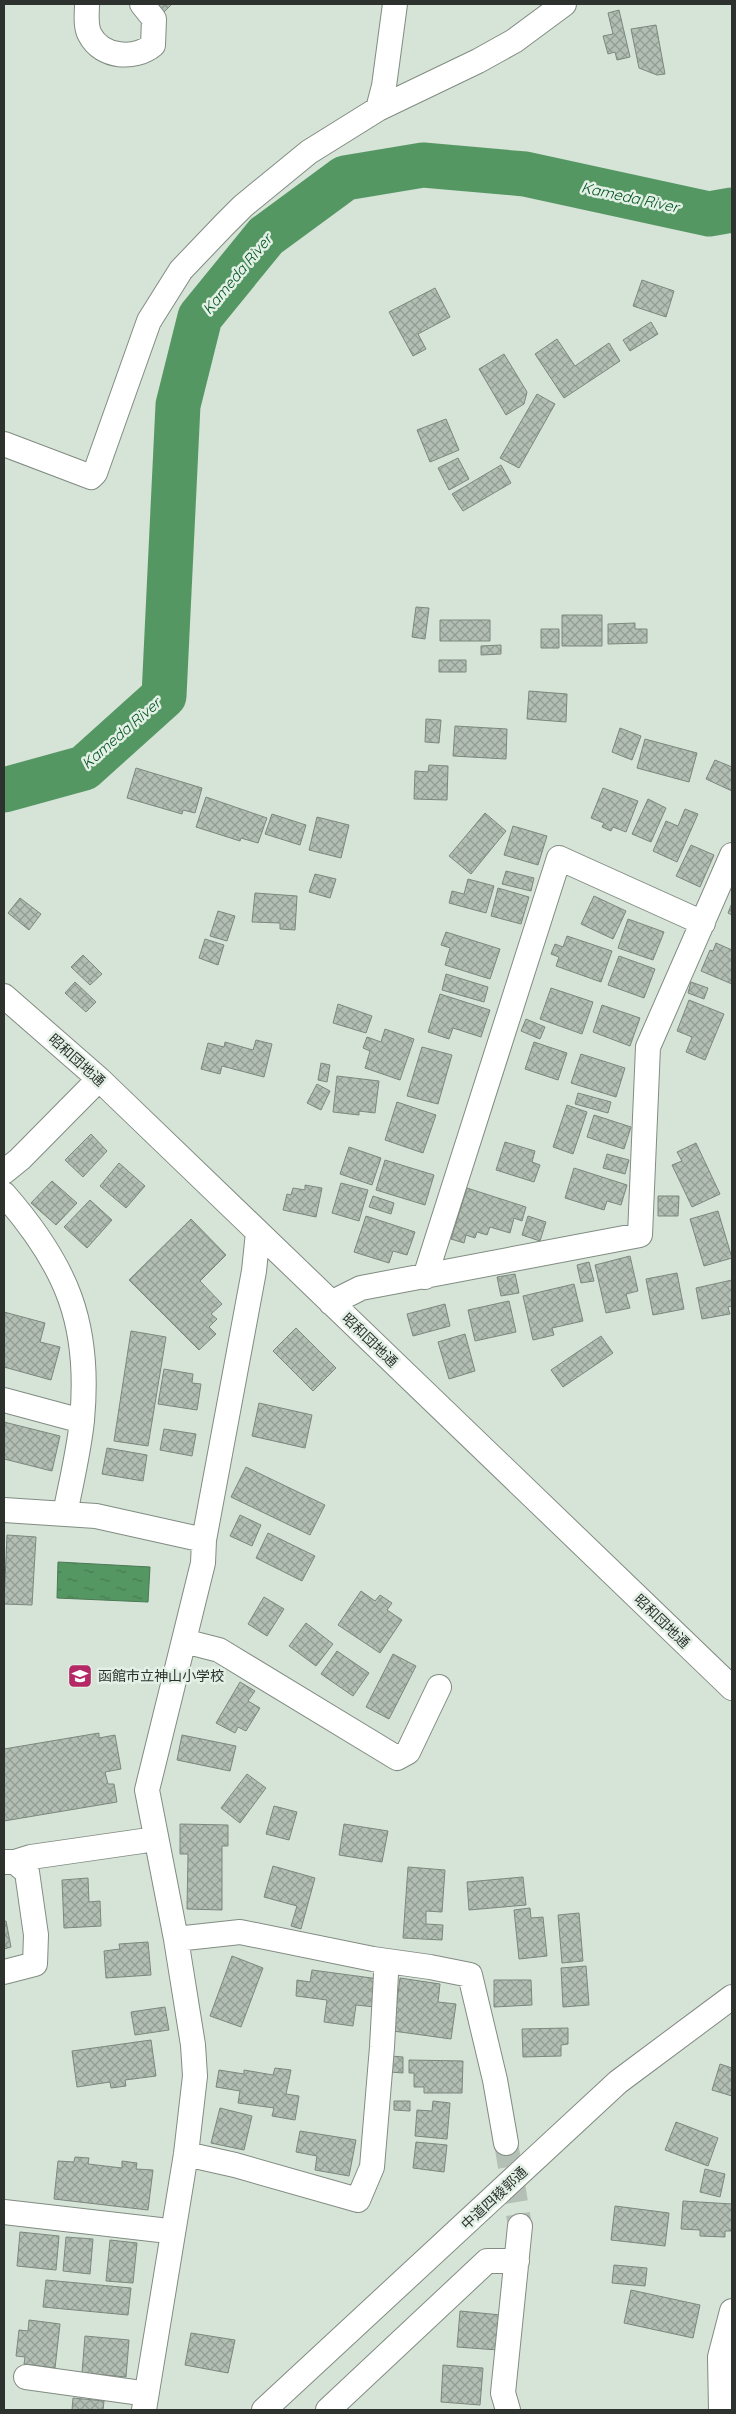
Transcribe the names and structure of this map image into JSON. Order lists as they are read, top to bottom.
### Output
{
  "streets": {
    "street": ["昭和団地通", "中道四稜郭通"]
  },
  "water": ["Kameda River"],
  "places": {
    "school or university": ["函館市立神山小学校"]
  }
}
